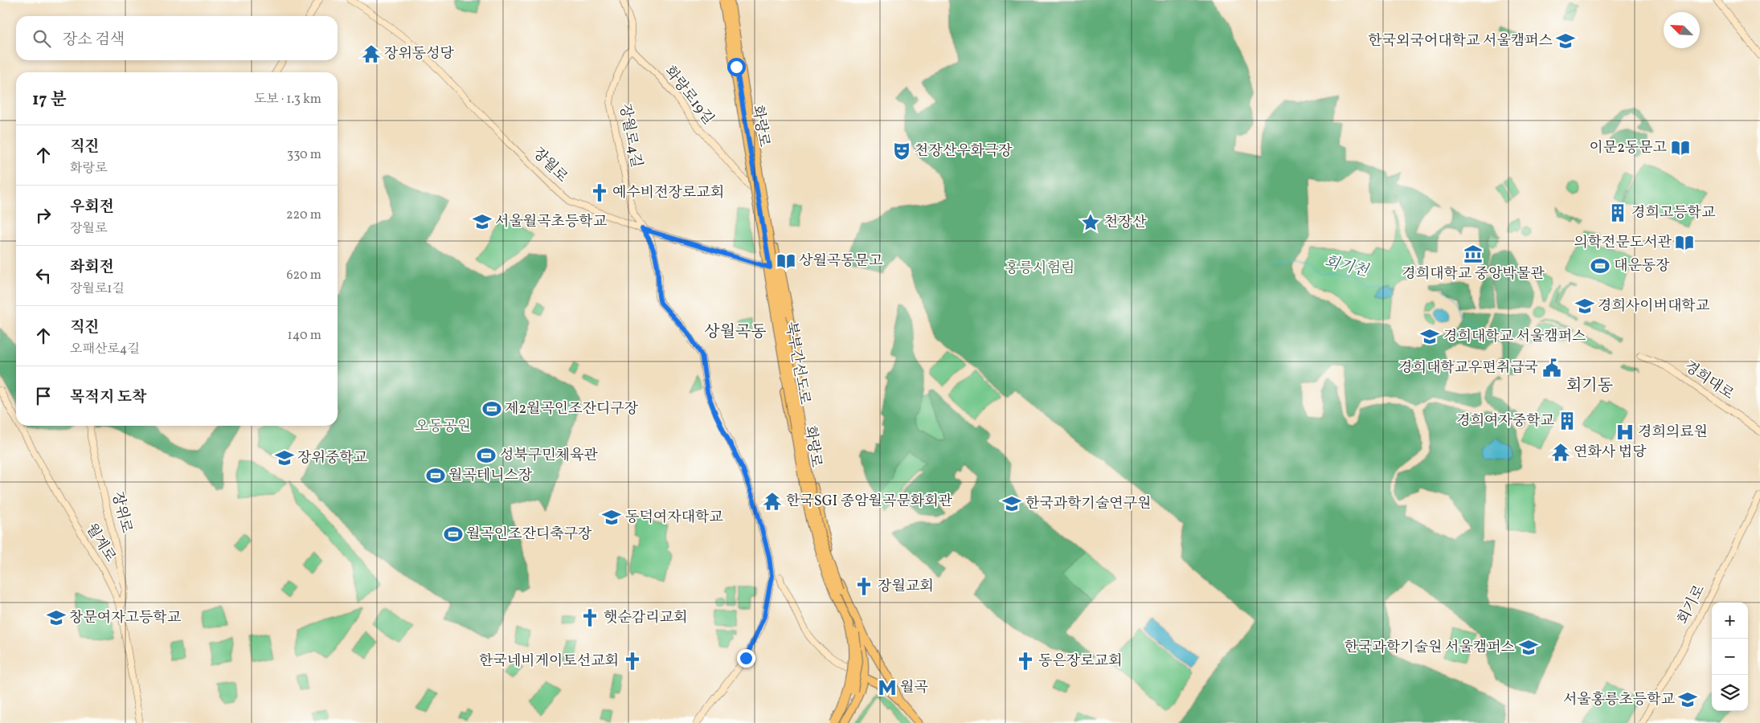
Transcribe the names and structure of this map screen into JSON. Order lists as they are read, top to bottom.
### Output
{
  "streets": {
    "highway": ["북부간선도로"],
    "main road": ["화랑로"],
    "street": [
      "화랑로19길",
      "장월로4길",
      "장월로",
      "경희대로",
      "장위로",
      "월계로",
      "회기로"
    ]
  },
  "crossings": [
    ["화랑로19길", "화랑로"],
    ["화랑로19길", "장월로4길"],
    ["화랑로", "장월로"],
    ["화랑로", "북부간선도로"],
    ["장월로4길", "장월로"],
    ["장위로", "월계로"]
  ],
  "districts": ["상월곡동", "회기동"],
  "water": ["회기천"],
  "parks": ["홍릉시험림", "오동공원"],
  "places": {
    "school or university": [
      "한국외국어대학교 서울캠퍼스",
      "서울월곡초등학교",
      "경희사이버대학교",
      "경희대학교 서울캠퍼스",
      "장위중학교",
      "한국과학기술연구원",
      "동덕여자대학교",
      "창문여자고등학교",
      "한국과학기술원 서울캠퍼스",
      "서울홍릉초등학교"
    ],
    "temple": ["장위동성당", "연화사 법당", "한국SGI 종암월곡문화회관"],
    "library": ["이문2동문고", "의학전문도서관", "상월곡동문고"],
    "theatre": ["천장산우화극장"],
    "church": [
      "예수비전장로교회",
      "장월교회",
      "햇순감리교회",
      "한국네비게이토선교회",
      "동은장로교회"
    ],
    "building": ["경희고등학교", "경희여자중학교"],
    "place": ["천장산"],
    "museum": ["경희대학교 중앙박물관"],
    "sports": [
      "대운동장",
      "제2월곡인조잔디구장",
      "성북구민체육관",
      "월곡테니스장",
      "월곡인조잔디축구장"
    ],
    "public building": ["경희대학교우편취급국"],
    "hospital": ["경희의료원"],
    "metro station": ["월곡"]
  },
  "north": "top left",
  "page": {
    "search": "장소 검색",
    "heading": ["17 분", "도보 · 1.3 km"],
    "list": [
      ["직진", "화랑로", "330 m"],
      ["우회전", "장월로", "220 m"],
      ["좌회전", "장월로1길", "620 m"],
      ["직진", "오패산로4길", "140 m"],
      "목적지 도착"
    ],
    "map_buttons": ["+", "−"]
  }
}
